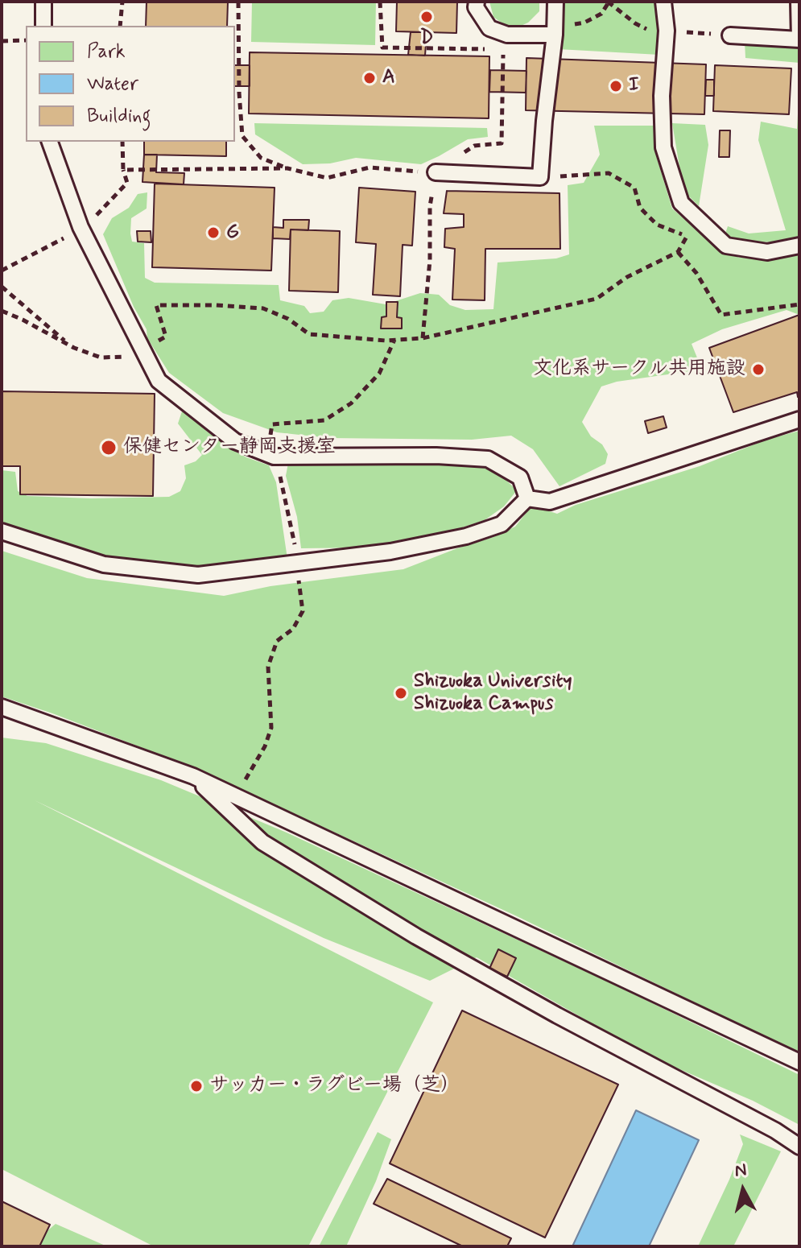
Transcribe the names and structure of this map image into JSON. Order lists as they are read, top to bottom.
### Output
{
  "places": [
    "D",
    "A",
    "I",
    "G",
    "文化系サークル共用施設",
    "保健センター静岡支援室",
    "Shizuoka University Shizuoka Campus",
    "サッカー・ラグビー場（芝）"
  ],
  "legend": ["Park", "Water", "Building"],
  "north": "top"
}
